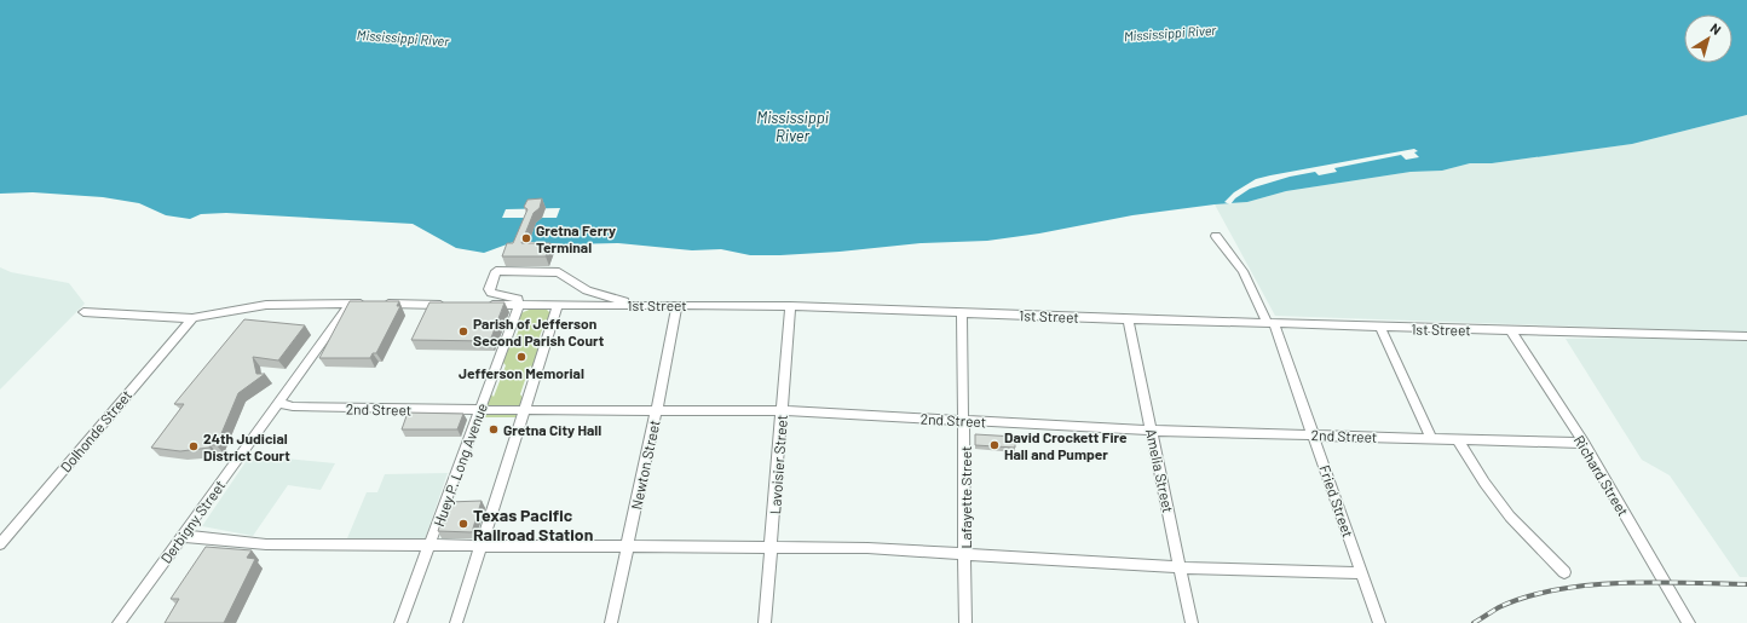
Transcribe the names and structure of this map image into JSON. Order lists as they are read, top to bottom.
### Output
{
  "streets": {
    "street": [
      "1st Street",
      "2nd Street",
      "Dolhonde Street",
      "Huey P. Long Avenue",
      "Newton Street",
      "Lavoisier Street",
      "Amelia Street",
      "Richard Street",
      "Lafayette Street",
      "Fried Street",
      "Derbigny Street"
    ]
  },
  "crossings": [
    ["1st Street", "Huey P. Long Avenue"],
    ["1st Street", "Newton Street"],
    ["1st Street", "Lavoisier Street"],
    ["1st Street", "Amelia Street"],
    ["1st Street", "Richard Street"],
    ["1st Street", "Lafayette Street"],
    ["1st Street", "Fried Street"],
    ["2nd Street", "Huey P. Long Avenue"],
    ["2nd Street", "Newton Street"],
    ["2nd Street", "Lavoisier Street"],
    ["2nd Street", "Amelia Street"],
    ["2nd Street", "Richard Street"],
    ["2nd Street", "Lafayette Street"],
    ["2nd Street", "Fried Street"],
    ["2nd Street", "Derbigny Street"]
  ],
  "water": ["Mississippi River"],
  "places": [
    "Gretna Ferry Terminal",
    "Parish of Jefferson Second Parish Court",
    "Jefferson Memorial",
    "Gretna City Hall",
    "David Crockett Fire Hall and Pumper",
    "24th Judicial District Court",
    "Texas Pacific Railroad Station"
  ],
  "north": "top right"
}
